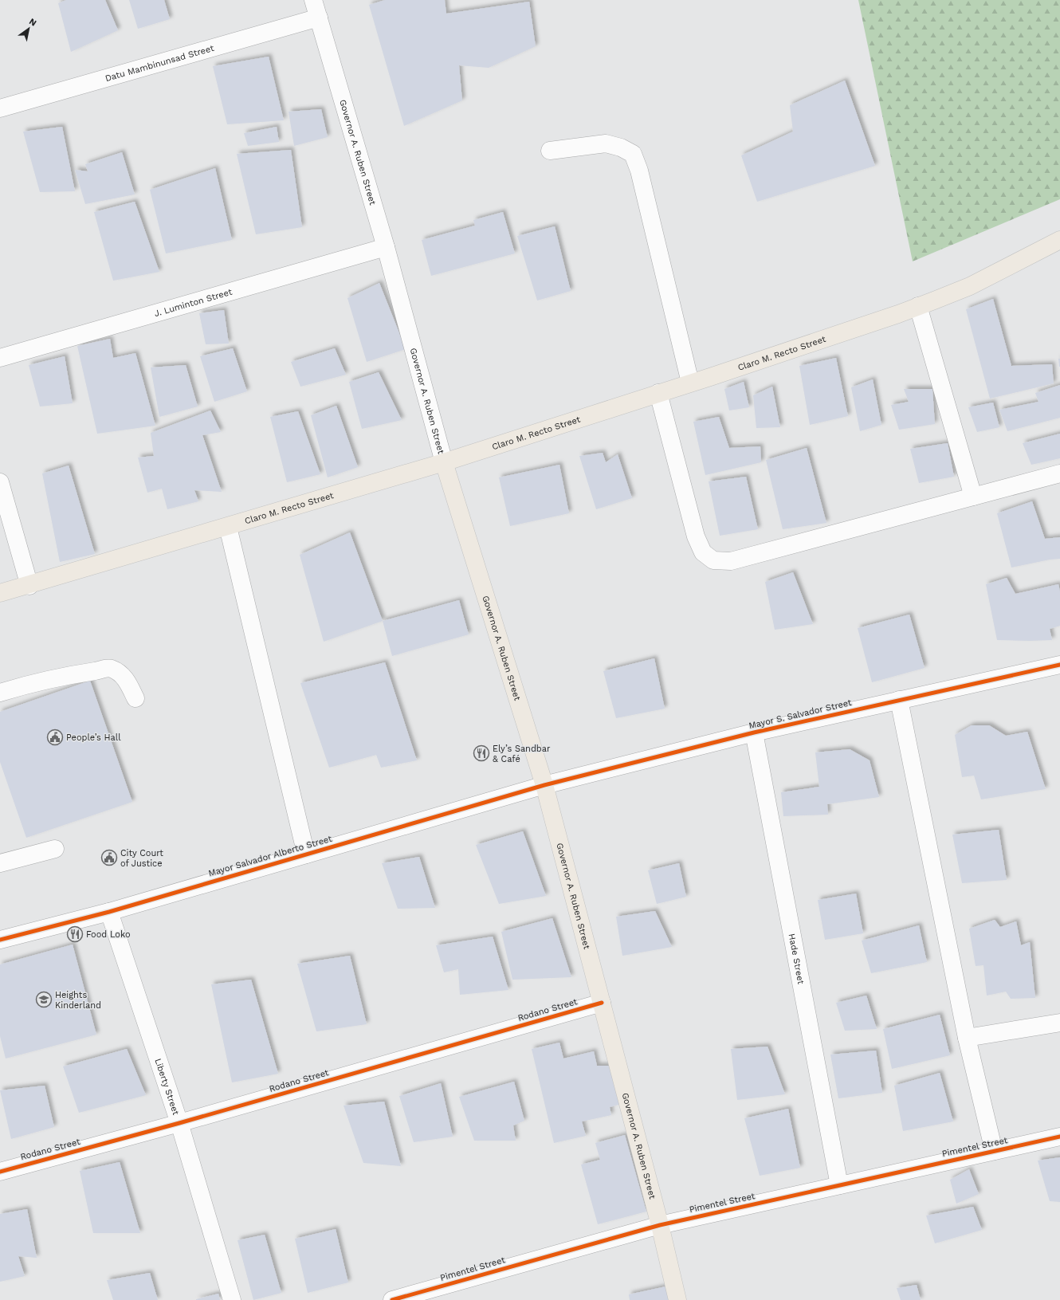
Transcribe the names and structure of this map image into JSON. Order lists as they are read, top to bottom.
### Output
{
  "streets": {
    "main road": ["Governor A. Ruben Street", "Claro M. Recto Street"],
    "street": [
      "Datu Mambinunsad Street",
      "J. Luminton Street",
      "Mayor S. Salvador Street",
      "Mayor Salvador Alberto Street",
      "Hade Street",
      "Rodano Street",
      "Liberty Street",
      "Pimentel Street"
    ]
  },
  "crossings": [
    ["Datu Mambinunsad Street", "Governor A. Ruben Street"],
    ["Governor A. Ruben Street", "J. Luminton Street"],
    ["Governor A. Ruben Street", "Claro M. Recto Street"],
    ["Governor A. Ruben Street", "Mayor S. Salvador Street"],
    ["Governor A. Ruben Street", "Mayor Salvador Alberto Street"],
    ["Governor A. Ruben Street", "Rodano Street"],
    ["Governor A. Ruben Street", "Pimentel Street"],
    ["Mayor S. Salvador Street", "Mayor Salvador Alberto Street"],
    ["Mayor S. Salvador Street", "Hade Street"],
    ["Mayor Salvador Alberto Street", "Liberty Street"],
    ["Hade Street", "Pimentel Street"],
    ["Rodano Street", "Liberty Street"]
  ],
  "places": {
    "public building": ["People’s Hall", "City Court of Justice"],
    "restaurant": ["Ely’s Sandbar & Café", "Food Loko"],
    "school or university": ["Heights Kinderland"]
  },
  "north": "top right"
}
